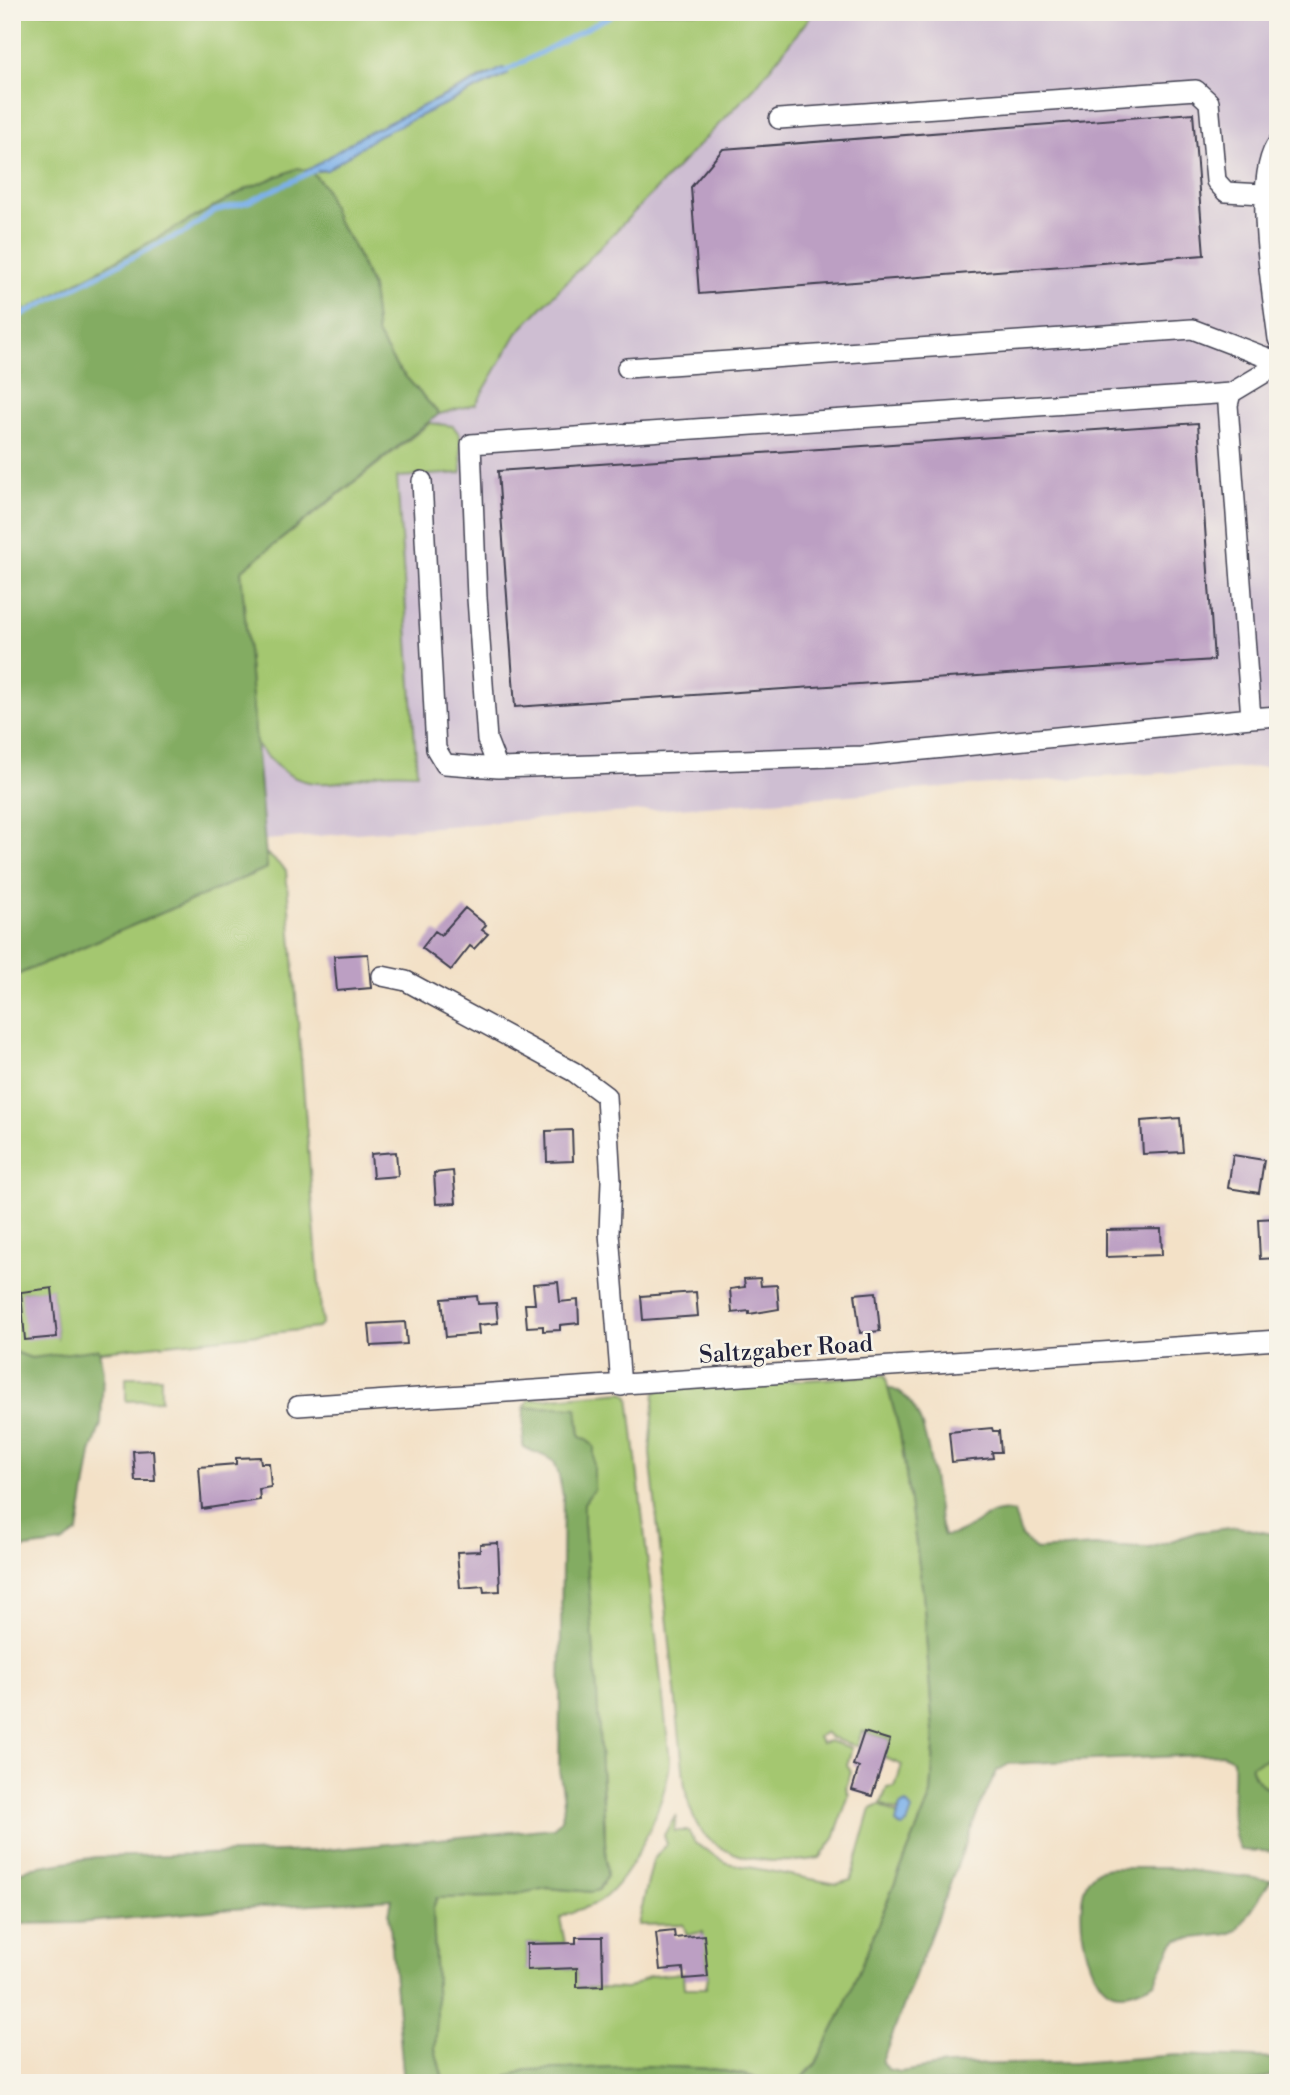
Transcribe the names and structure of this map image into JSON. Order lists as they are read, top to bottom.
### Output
{
  "streets": {
    "street": ["Saltzgaber Road"]
  }
}
